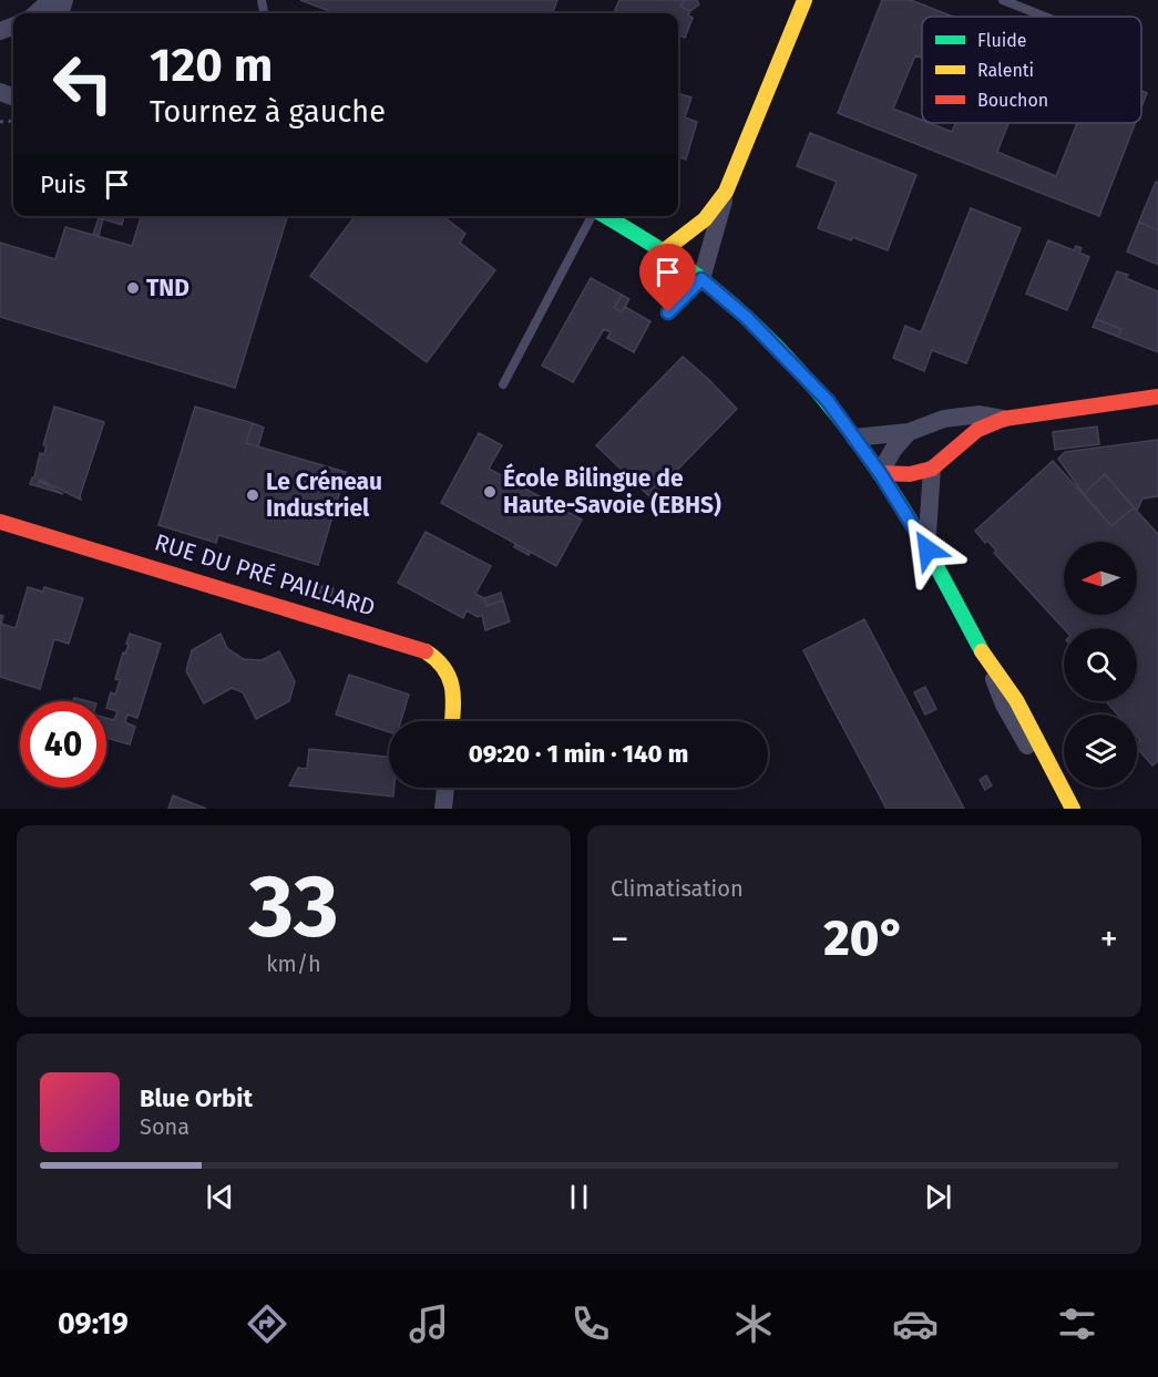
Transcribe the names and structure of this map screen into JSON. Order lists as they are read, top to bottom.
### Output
{
  "streets": {
    "street": ["RUE DU PRÉ PAILLARD"]
  },
  "places": ["TND", "École Bilingue de Haute-Savoie (EBHS)", "Le Créneau Industriel"],
  "legend": ["Fluide", "Ralenti", "Bouchon"],
  "north": "left",
  "page": {
    "turn": ["120 m", "Tournez à gauche"],
    "then": "Puis",
    "limit": "40",
    "trip": "09:20 · 1 min · 140 m",
    "tile": [
      ["33", "km/h"],
      "Climatisation"
    ],
    "heat": ["−", "20°", "+"],
    "song": ["Blue Orbit", "Sona"],
    "tabs": "09:19"
  }
}
